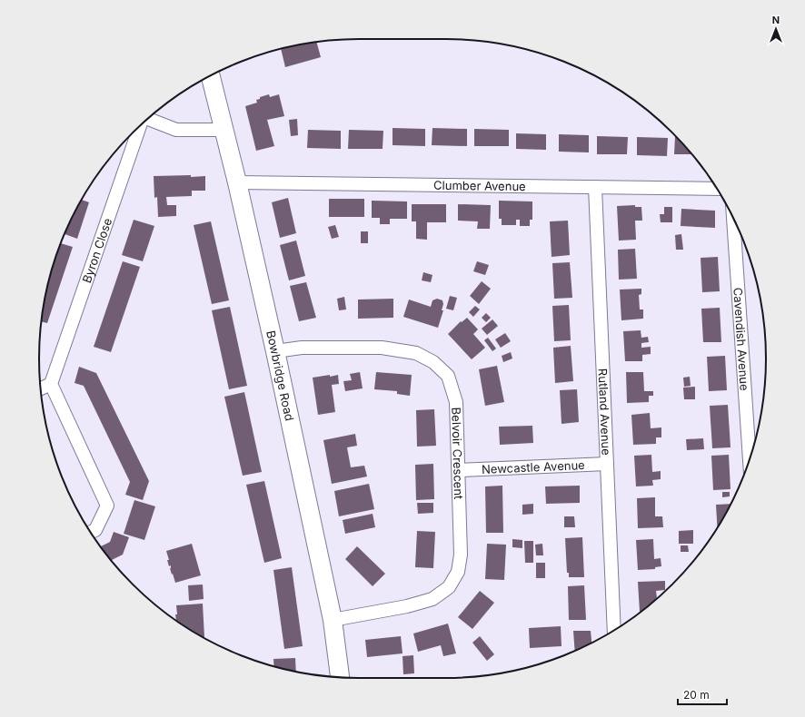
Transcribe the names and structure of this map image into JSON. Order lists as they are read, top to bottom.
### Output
{
  "streets": {
    "street": [
      "Clumber Avenue",
      "Byron Close",
      "Cavendish Avenue",
      "Bowbridge Road",
      "Rutland Avenue",
      "Belvoir Crescent",
      "Newcastle Avenue"
    ]
  },
  "crossings": [
    ["Clumber Avenue", "Bowbridge Road"],
    ["Clumber Avenue", "Rutland Avenue"],
    ["Bowbridge Road", "Belvoir Crescent"],
    ["Rutland Avenue", "Newcastle Avenue"],
    ["Belvoir Crescent", "Newcastle Avenue"]
  ],
  "scale_bar": "20 m",
  "north": "top"
}
